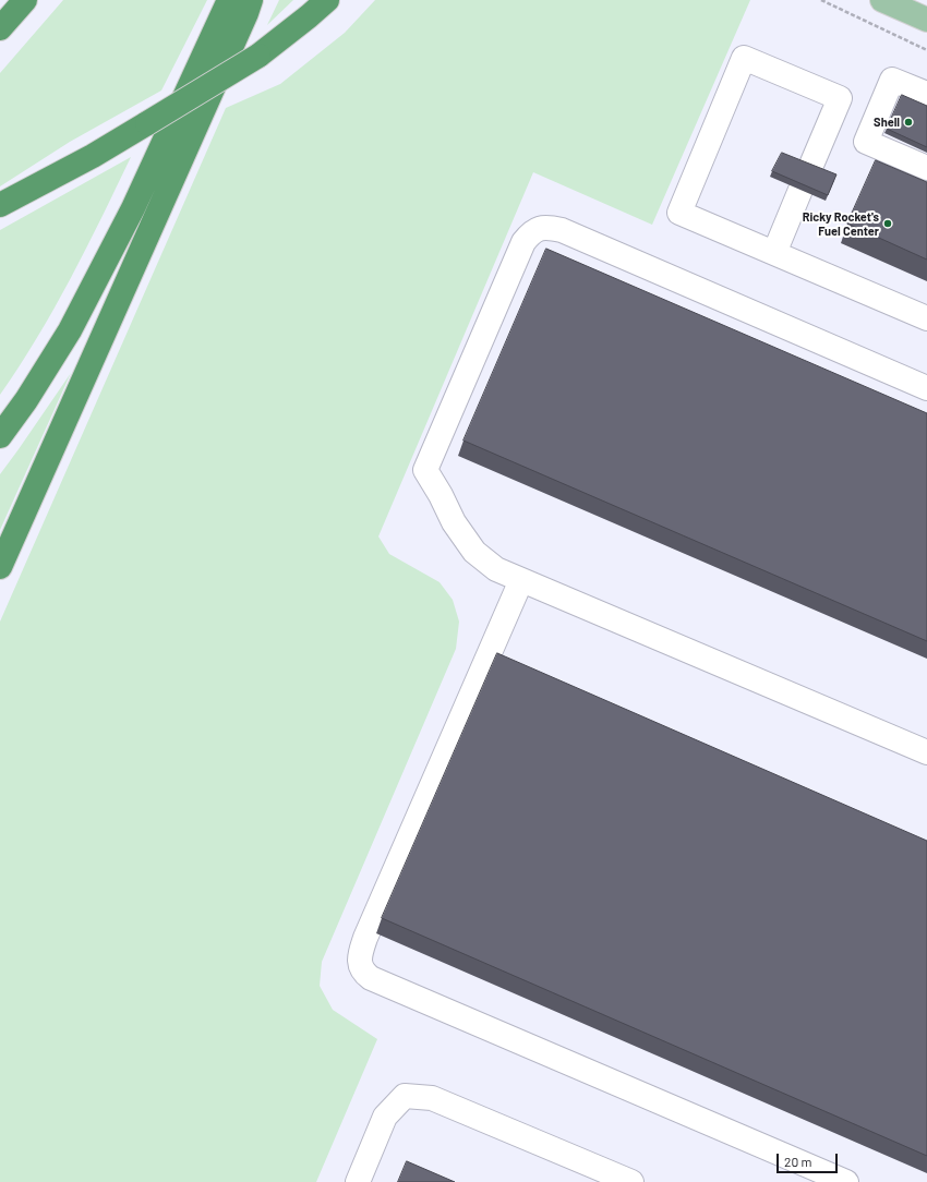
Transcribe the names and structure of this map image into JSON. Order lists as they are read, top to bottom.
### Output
{
  "places": ["Shell", "Ricky Rocket's Fuel Center"],
  "scale_bar": "20 m"
}
